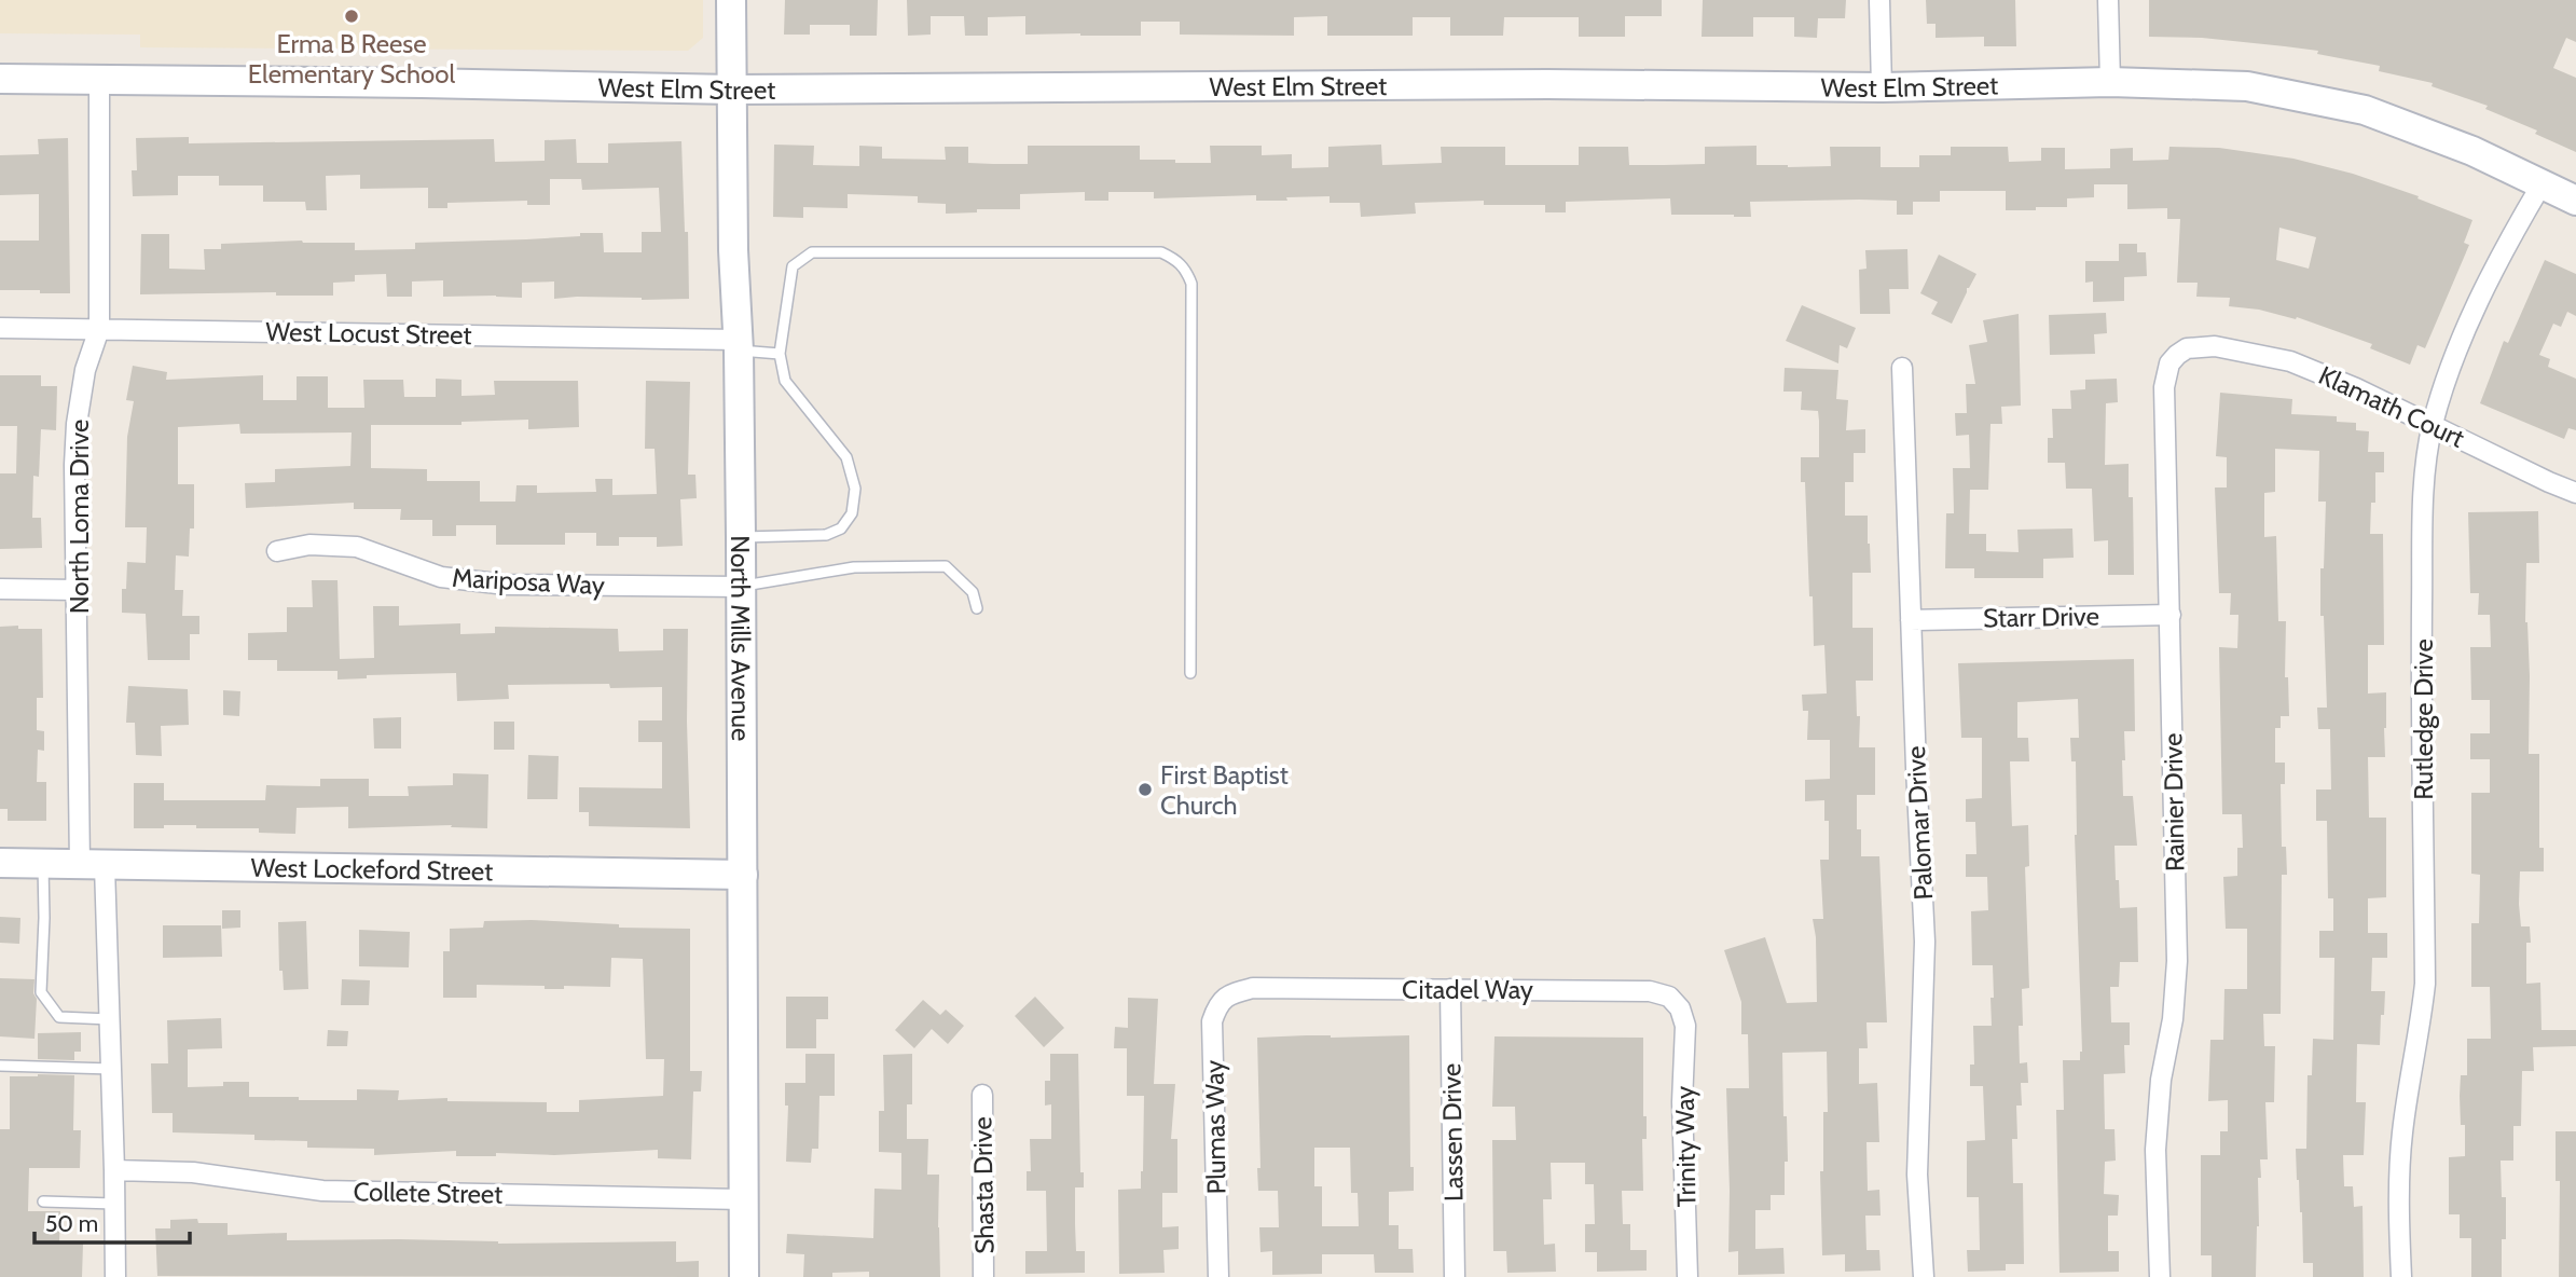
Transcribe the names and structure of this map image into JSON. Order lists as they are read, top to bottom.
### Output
{
  "streets": {
    "street": [
      "West Elm Street",
      "West Locust Street",
      "Klamath Court",
      "North Loma Drive",
      "Mariposa Way",
      "Starr Drive",
      "North Mills Avenue",
      "Rutledge Drive",
      "Rainier Drive",
      "Palomar Drive",
      "West Lockeford Street",
      "Citadel Way",
      "Plumas Way",
      "Lassen Drive",
      "Trinity Way",
      "Shasta Drive",
      "Collete Street"
    ]
  },
  "crossings": [
    ["West Elm Street", "North Loma Drive"],
    ["West Elm Street", "North Mills Avenue"],
    ["West Elm Street", "Rutledge Drive"],
    ["West Locust Street", "North Loma Drive"],
    ["West Locust Street", "North Mills Avenue"],
    ["Klamath Court", "Rutledge Drive"],
    ["Klamath Court", "Rainier Drive"],
    ["North Loma Drive", "West Lockeford Street"],
    ["North Loma Drive", "Collete Street"],
    ["Mariposa Way", "North Mills Avenue"],
    ["Starr Drive", "Rainier Drive"],
    ["Starr Drive", "Palomar Drive"],
    ["North Mills Avenue", "West Lockeford Street"],
    ["North Mills Avenue", "Collete Street"],
    ["Citadel Way", "Plumas Way"],
    ["Citadel Way", "Lassen Drive"],
    ["Citadel Way", "Trinity Way"]
  ],
  "places": ["Erma B Reese Elementary School", "First Baptist Church"],
  "scale_bar": "50 m"
}
